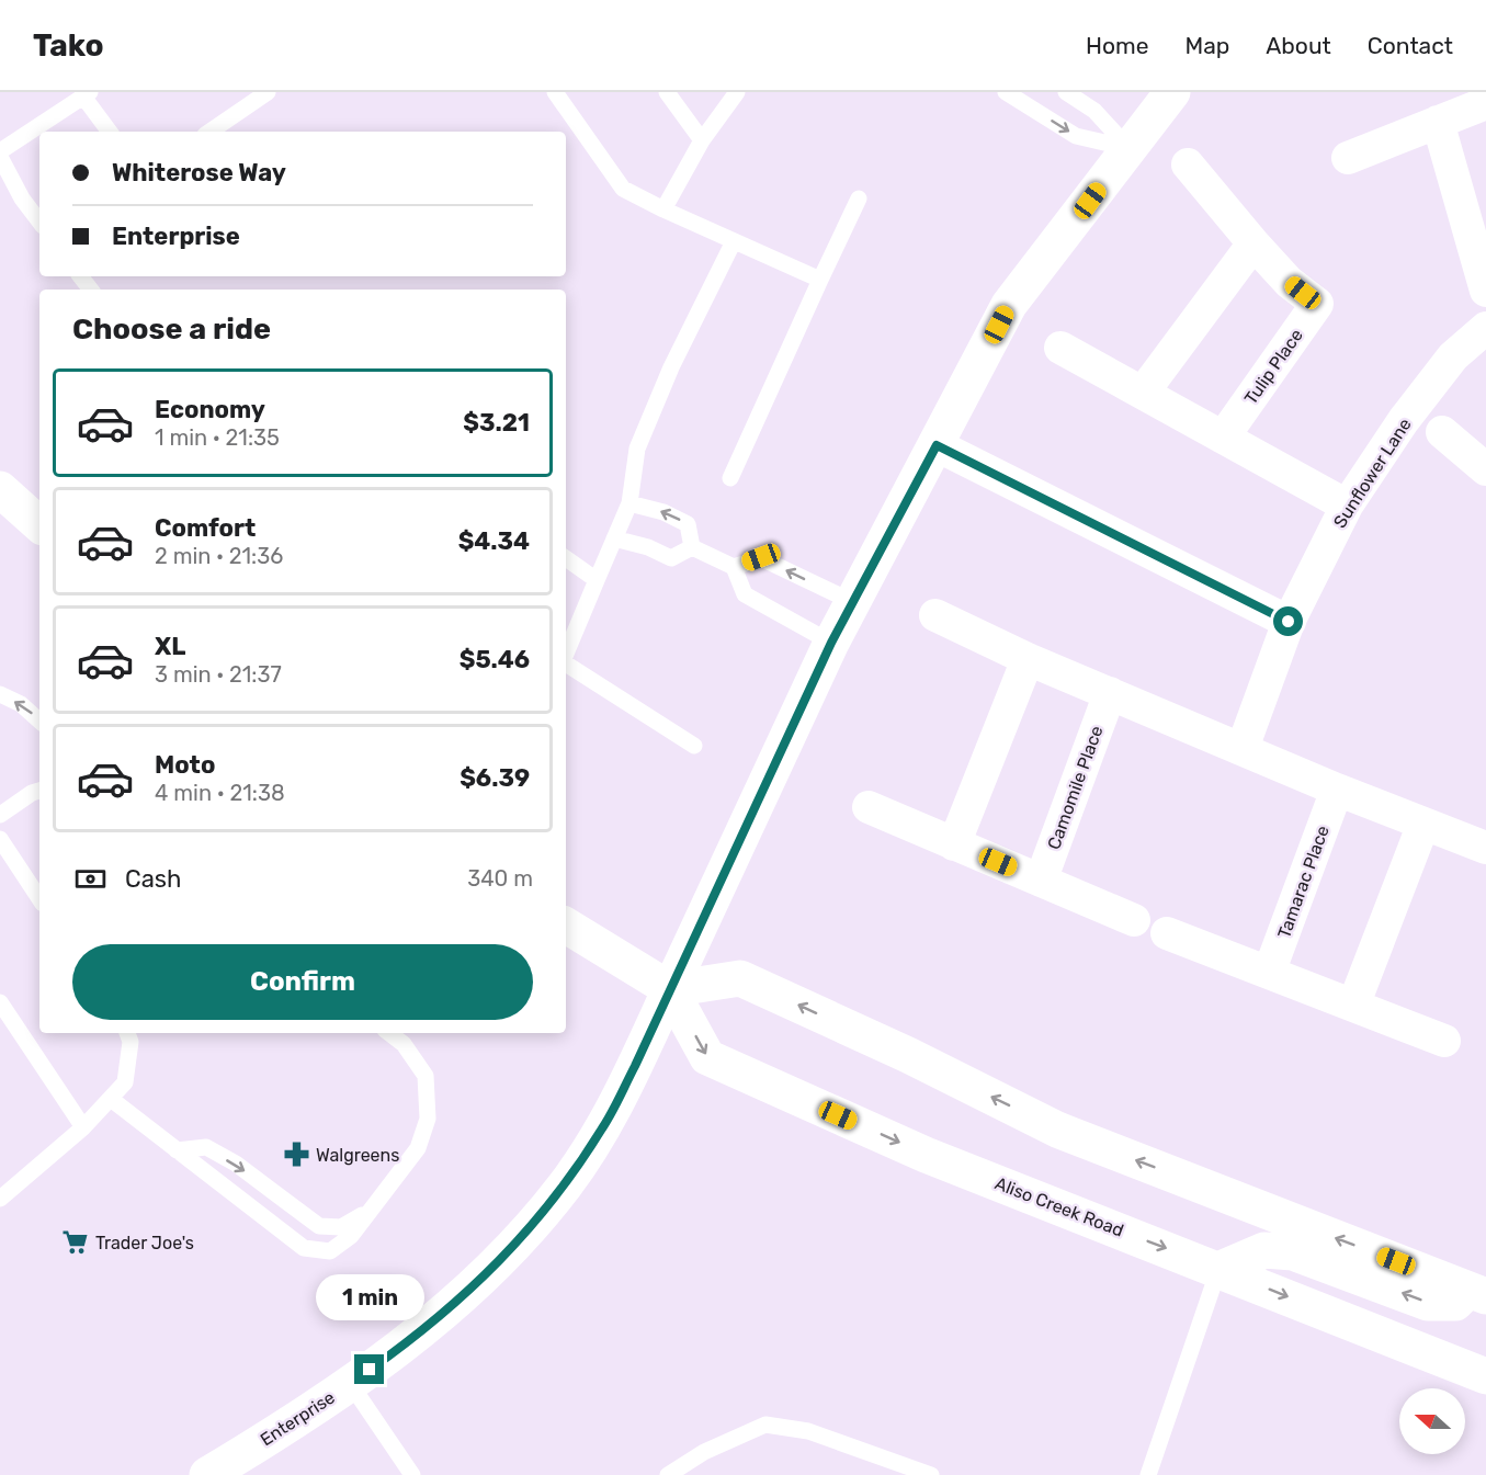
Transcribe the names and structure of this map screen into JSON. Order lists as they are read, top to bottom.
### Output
{
  "streets": {
    "main road": ["Aliso Creek Road", "Enterprise"],
    "street": [
      "Tulip Place",
      "Sunflower Lane",
      "Camomile Place",
      "Tamarac Place"
    ]
  },
  "crossings": [
    ["Aliso Creek Road", "Enterprise"]
  ],
  "places": {
    "pharmacy": ["Walgreens"],
    "supermarket": ["Trader Joe's"]
  },
  "north": "left",
  "page": {
    "header": "Tako",
    "nav": [
      "Home",
      "Map",
      "About",
      "Contact"
    ],
    "banner": ["Whiterose Way", "Enterprise"],
    "heading": "Choose a ride",
    "list": [
      {
        "name": "Economy",
        "note": "1 min · 21:35",
        "value": "$3.21"
      },
      {
        "name": "Comfort",
        "note": "2 min · 21:36",
        "value": "$4.34"
      },
      {
        "name": "XL",
        "note": "3 min · 21:37",
        "value": "$5.46"
      },
      {
        "name": "Moto",
        "note": "4 min · 21:38",
        "value": "$6.39"
      }
    ],
    "pay": ["Cash", "340 m"],
    "buttons": "Confirm",
    "bubble": "1 min"
  }
}
